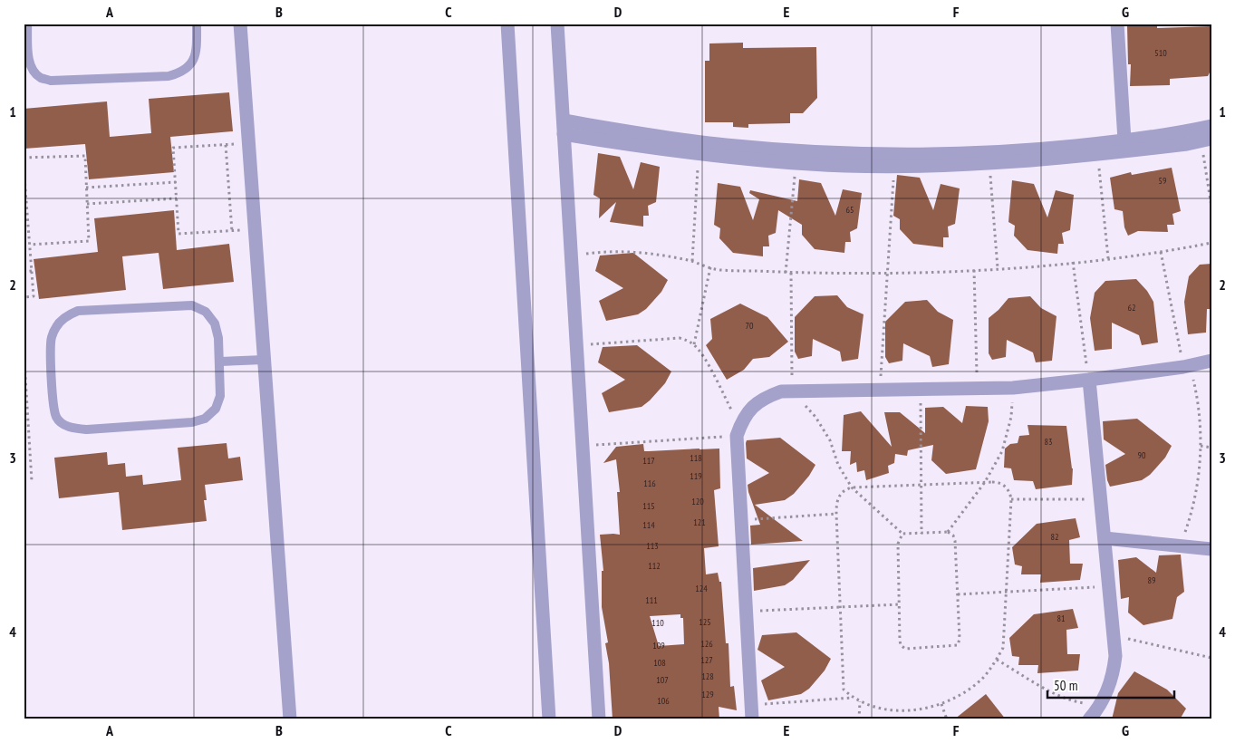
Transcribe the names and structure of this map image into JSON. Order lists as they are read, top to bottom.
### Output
{
  "house_numbers": [
    "510",
    "59",
    "65",
    "62",
    "70",
    "83",
    "90",
    "118",
    "117",
    "119",
    "116",
    "120",
    "115",
    "121",
    "114",
    "82",
    "113",
    "112",
    "89",
    "124",
    "111",
    "81",
    "125",
    "110",
    "126",
    "109",
    "127",
    "108",
    "128",
    "107",
    "129",
    "106"
  ],
  "scale_bar": "50 m",
  "grid": {
    "columns": [
      "A",
      "B",
      "C",
      "D",
      "E",
      "F",
      "G"
    ],
    "rows": [
      "1",
      "2",
      "3",
      "4"
    ]
  }
}
